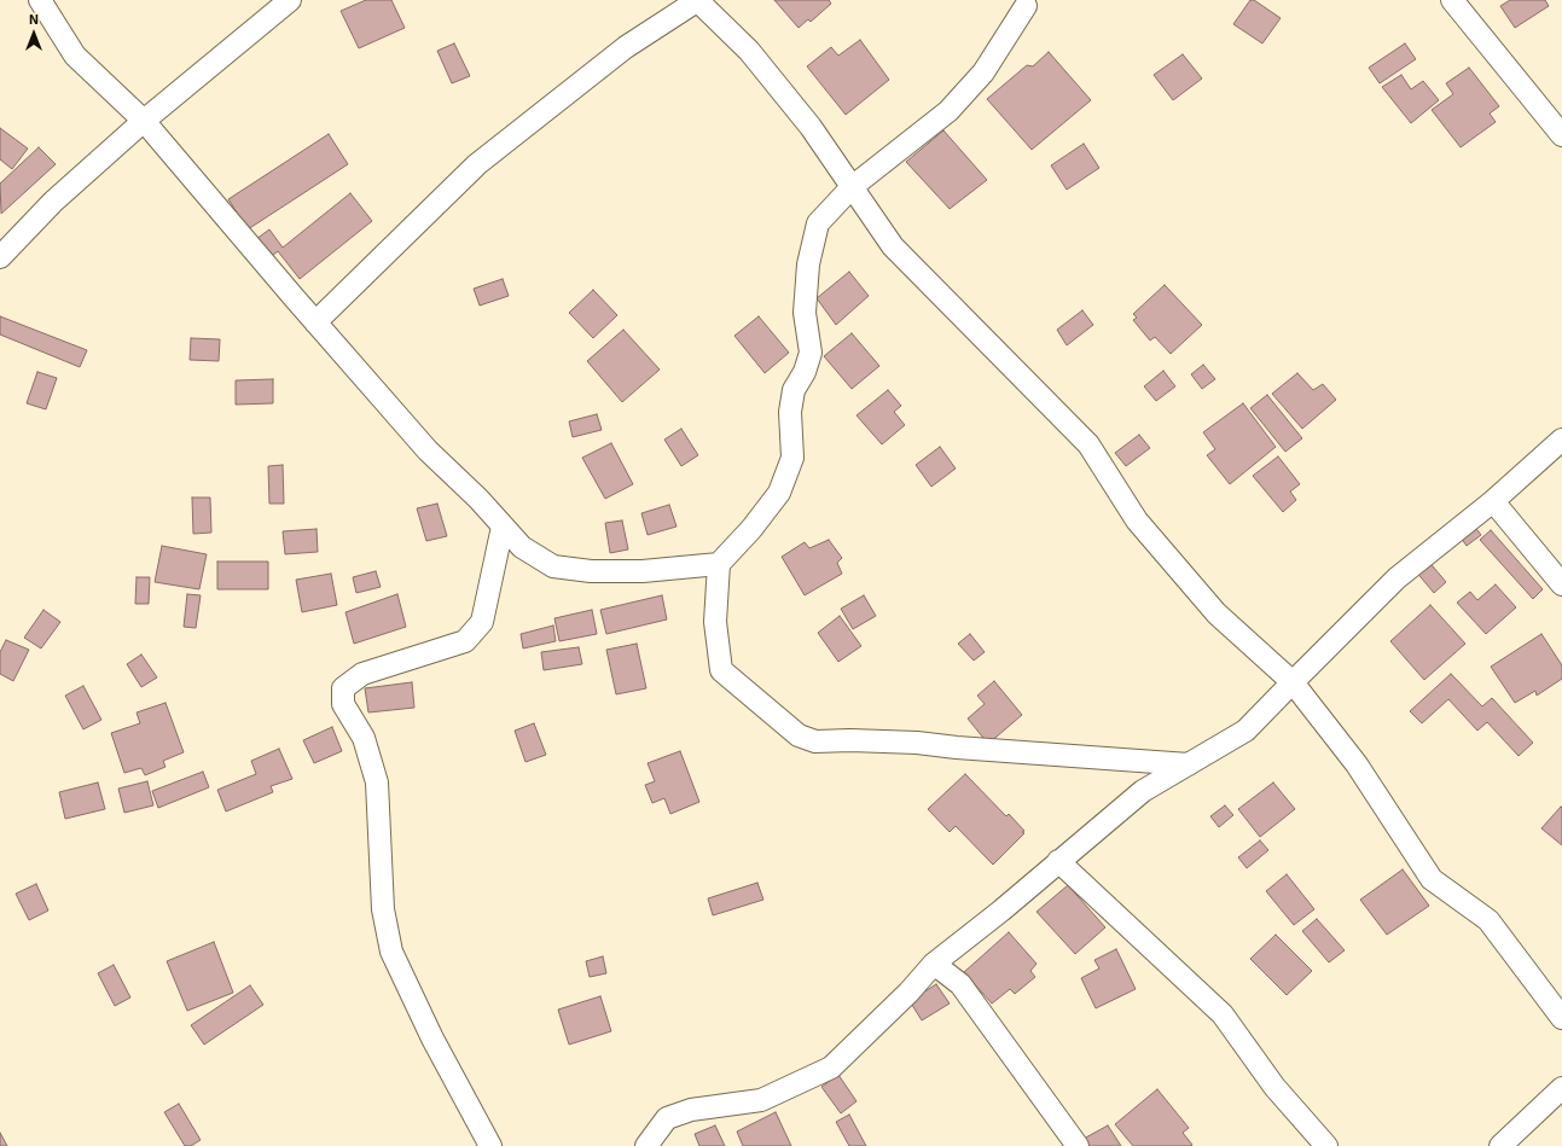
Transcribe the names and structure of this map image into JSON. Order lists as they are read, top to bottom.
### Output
{
  "north": "top"
}
